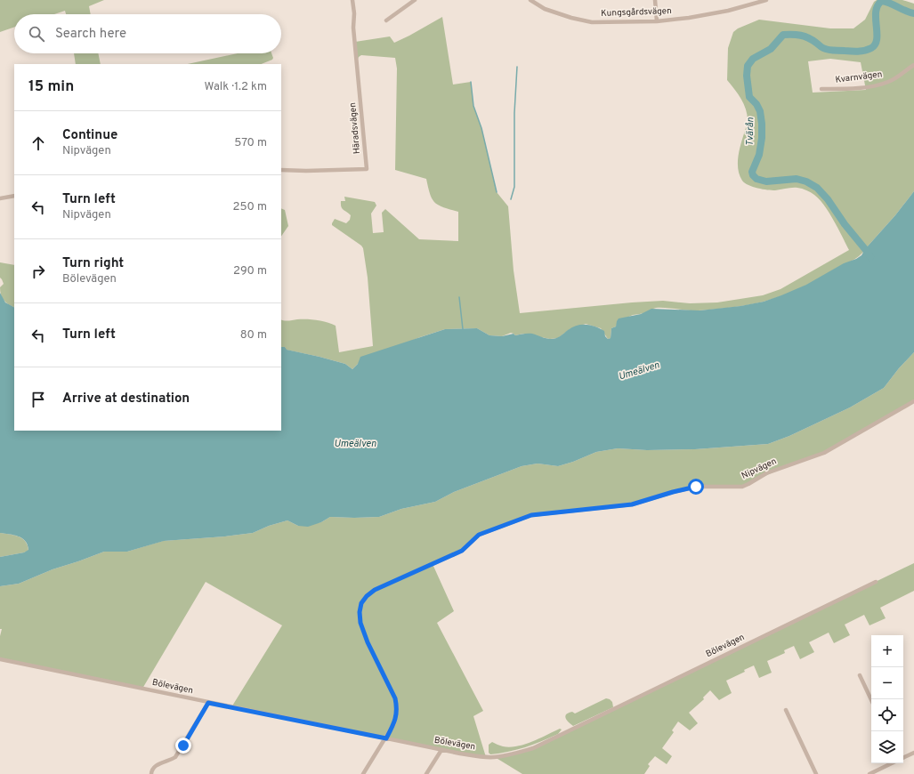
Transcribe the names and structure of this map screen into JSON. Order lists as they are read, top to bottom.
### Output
{
  "streets": {
    "street": [
      "Kungsgårdsvägen",
      "Kvarnvägen",
      "Häradsvägen",
      "Nipvägen",
      "Bölevägen"
    ]
  },
  "crossings": [
    ["Nipvägen", "Bölevägen"]
  ],
  "water": ["Tvärån", "Umeälven"],
  "page": {
    "search": "Search here",
    "heading": ["15 min", "Walk · 1.2 km"],
    "list": [
      ["Continue", "Nipvägen", "570 m"],
      ["Turn left", "Nipvägen", "250 m"],
      ["Turn right", "Bölevägen", "290 m"],
      ["Turn left", "80 m"],
      "Arrive at destination"
    ],
    "map_buttons": ["+", "−"]
  }
}
